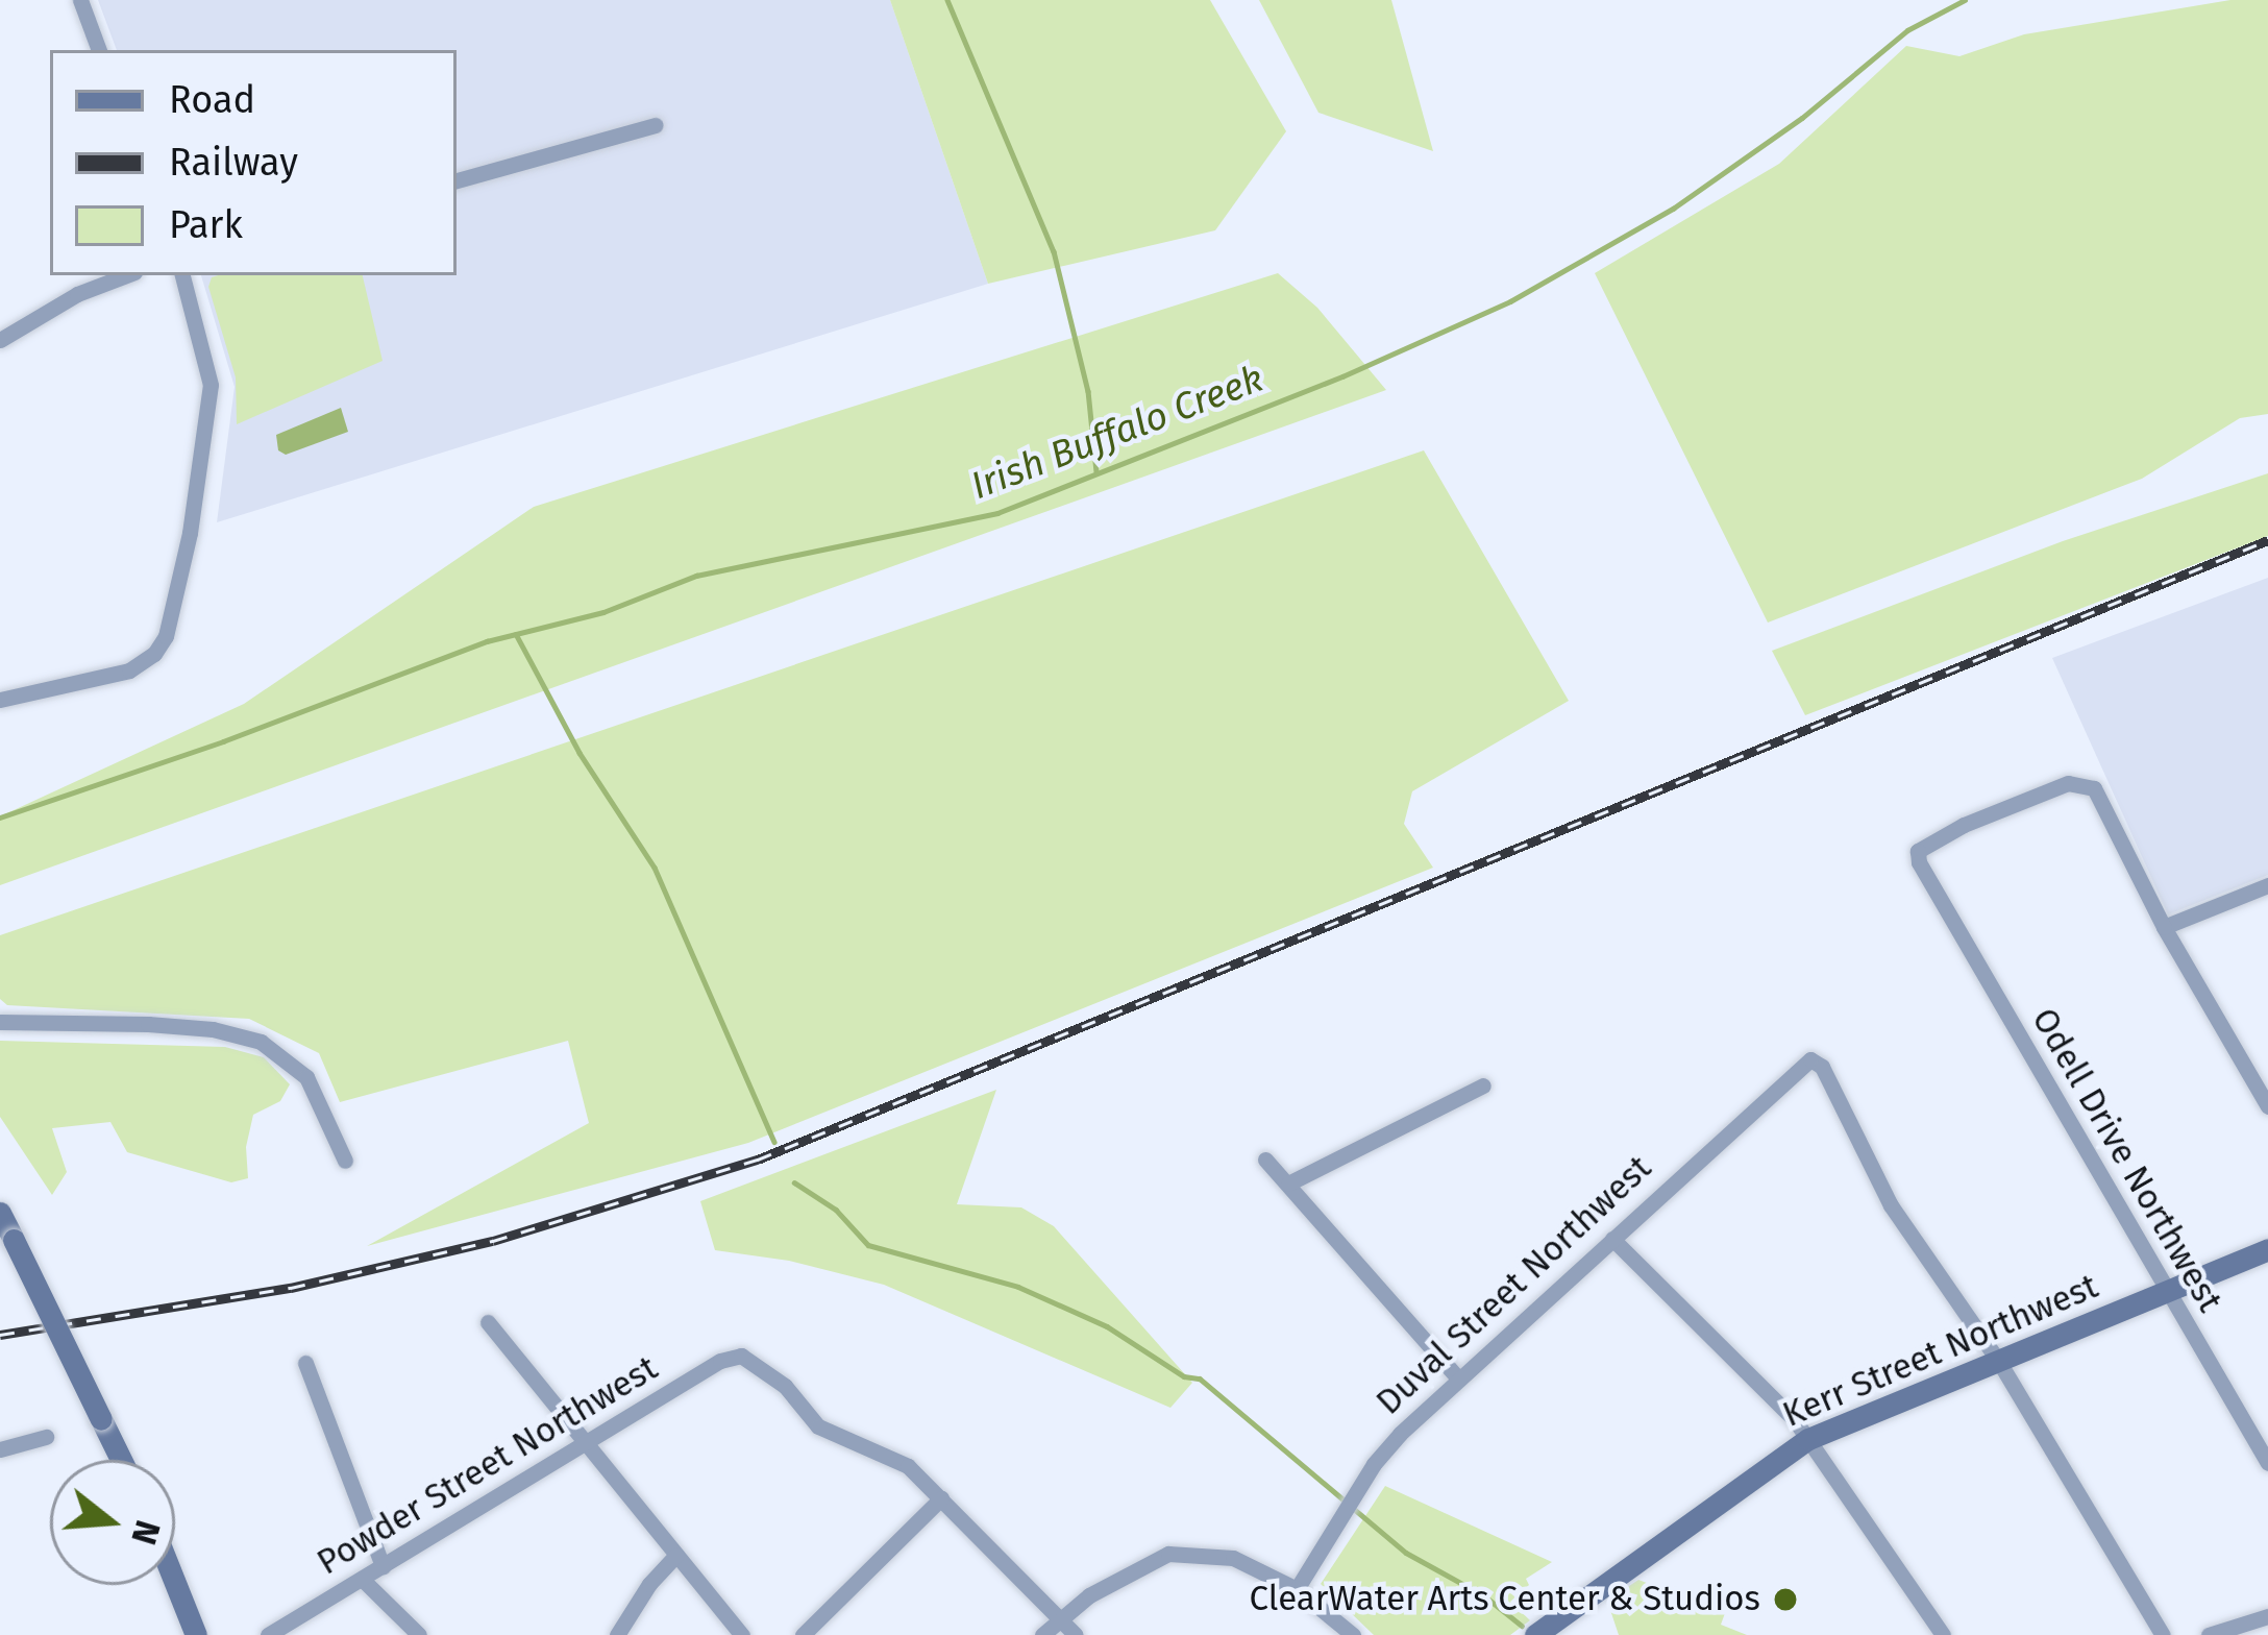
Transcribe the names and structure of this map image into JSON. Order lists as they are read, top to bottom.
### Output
{
  "streets": {
    "street": [
      "Odell Drive Northwest",
      "Duval Street Northwest",
      "Kerr Street Northwest",
      "Powder Street Northwest"
    ]
  },
  "crossings": [
    ["Odell Drive Northwest", "Kerr Street Northwest"],
    ["Duval Street Northwest", "Kerr Street Northwest"]
  ],
  "water": ["Irish Buffalo Creek"],
  "places": ["ClearWater Arts Center & Studios"],
  "legend": ["Road", "Railway", "Park"],
  "north": "right"
}
